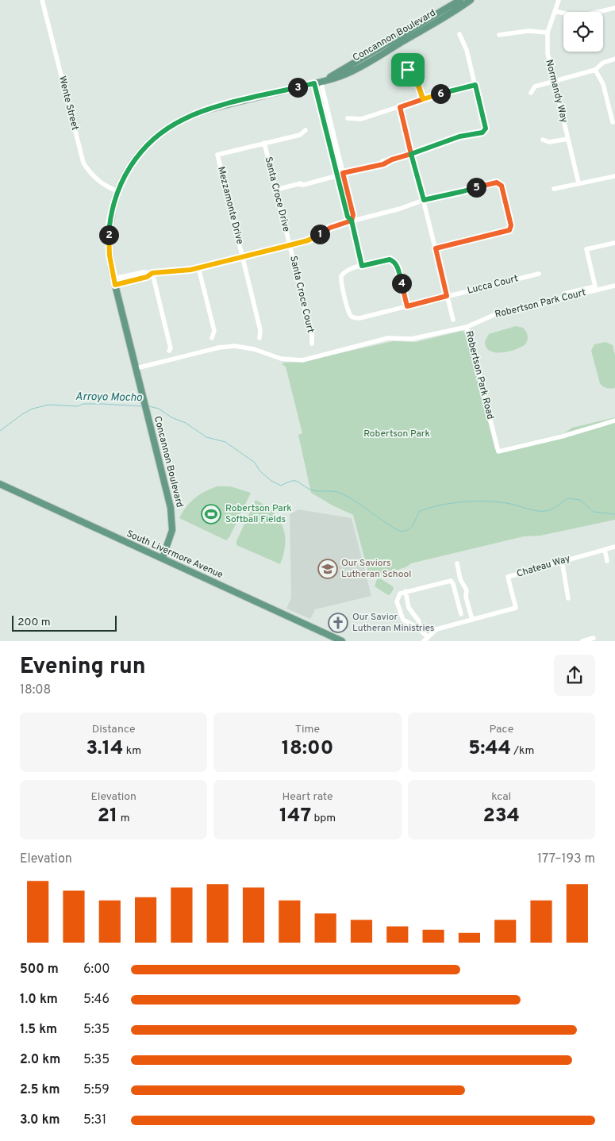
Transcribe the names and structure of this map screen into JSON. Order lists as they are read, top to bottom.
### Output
{
  "streets": {
    "main road": ["Concannon Boulevard", "South Livermore Avenue"],
    "street": [
      "Normandy Way",
      "Wente Street",
      "Santa Croce Drive",
      "Mezzamonte Drive",
      "Lucca Court",
      "Santa Croce Court",
      "Robertson Park Court",
      "Robertson Park Road",
      "Chateau Way"
    ]
  },
  "crossings": [
    ["Concannon Boulevard", "Wente Street"],
    ["Concannon Boulevard", "Robertson Park Road"],
    ["Concannon Boulevard", "South Livermore Avenue"],
    ["Santa Croce Drive", "Mezzamonte Drive"],
    ["Santa Croce Drive", "Santa Croce Court"],
    ["Robertson Park Court", "Robertson Park Road"]
  ],
  "water": ["Arroyo Mocho"],
  "parks": ["Robertson Park"],
  "places": {
    "sports": ["Robertson Park Softball Fields"],
    "school or university": ["Our Saviors Lutheran School"],
    "church": ["Our Savior Lutheran Ministries"]
  },
  "scale_bar": "200 m",
  "page": {
    "pins": [
      "3",
      "6",
      "5",
      "1",
      "2",
      "4"
    ],
    "scale": "200 m",
    "heading": ["Evening run", "18:08"],
    "stats": [
      ["Distance", "3.14 km"],
      ["Time", "18:00"],
      ["Pace", "5:44 /km"],
      ["Elevation", "21 m"],
      ["Heart rate", "147 bpm"],
      ["kcal", "234"]
    ],
    "chart": ["Elevation", "177–193 m"],
    "list": [
      {
        "name": "500 m",
        "note": "6:00"
      },
      {
        "name": "1.0 km",
        "note": "5:46"
      },
      {
        "name": "1.5 km",
        "note": "5:35"
      },
      {
        "name": "2.0 km",
        "note": "5:35"
      },
      {
        "name": "2.5 km",
        "note": "5:59"
      },
      {
        "name": "3.0 km",
        "note": "5:31"
      }
    ]
  }
}
